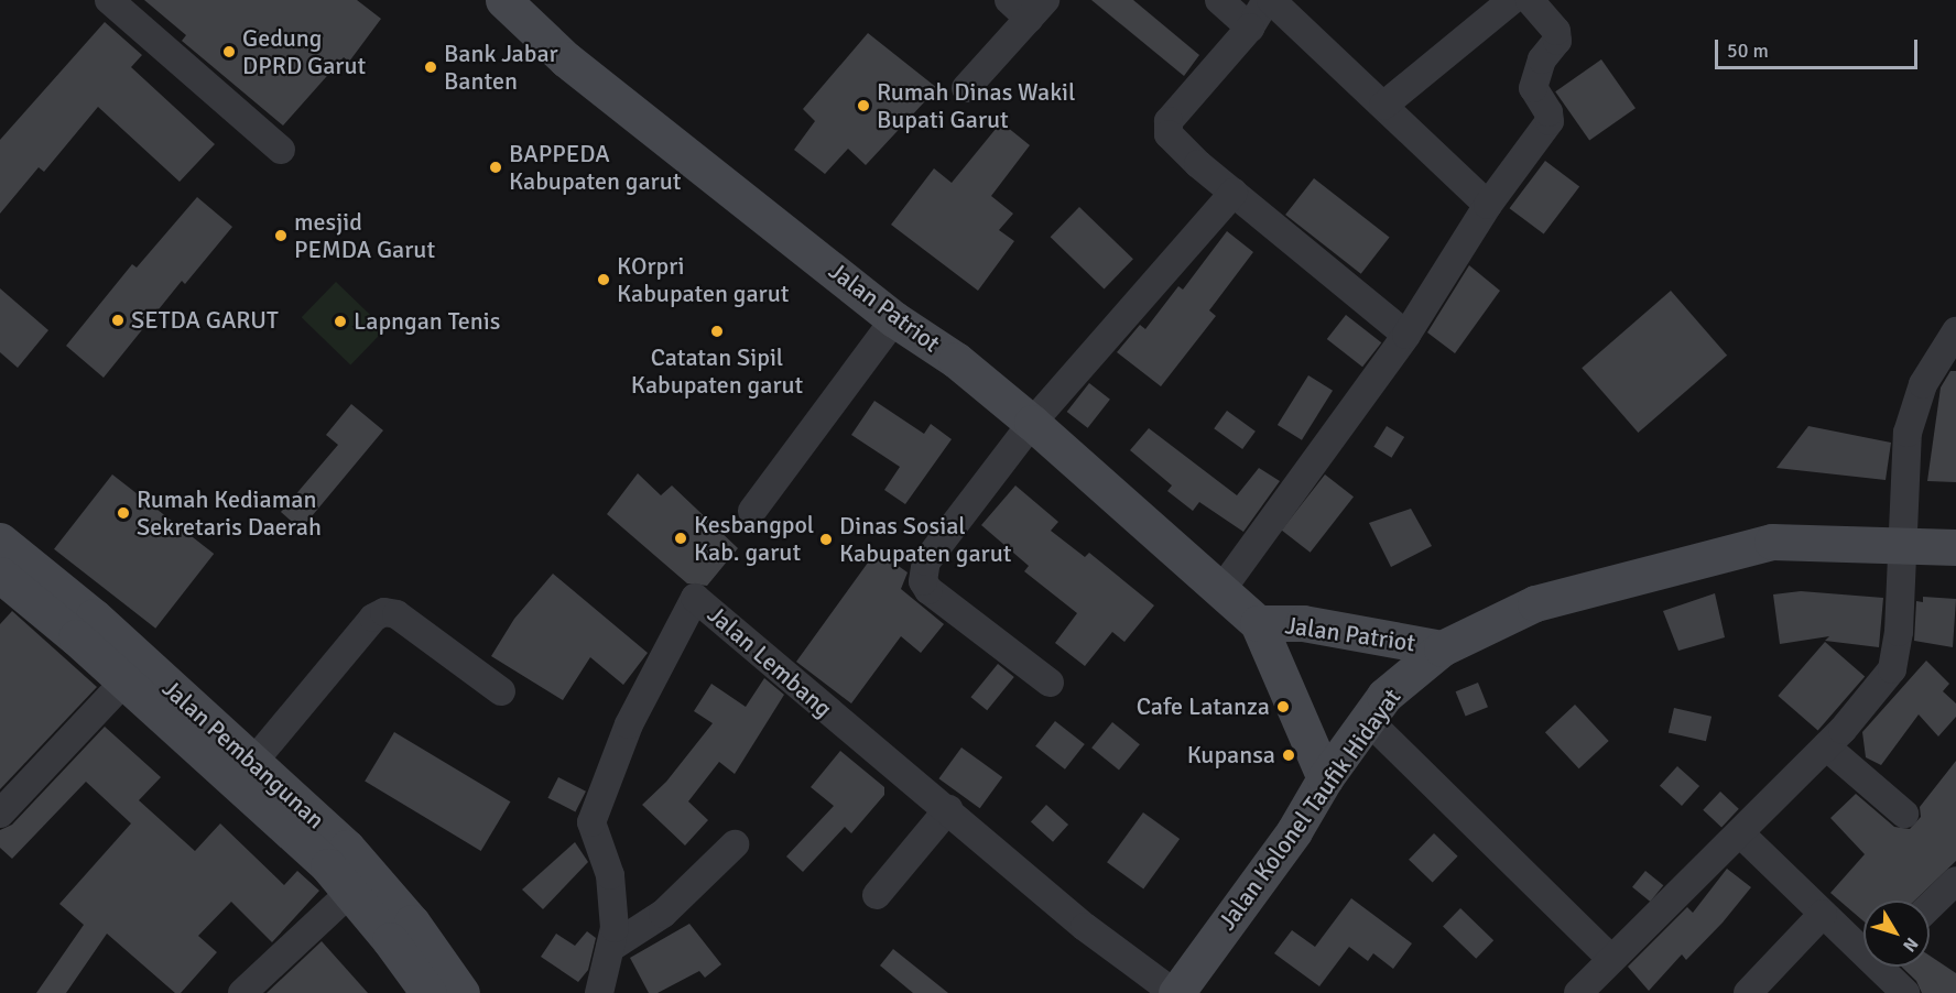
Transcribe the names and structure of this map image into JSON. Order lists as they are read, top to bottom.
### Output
{
  "streets": {
    "main road": ["Jalan Patriot", "Jalan Pembangunan", "Jalan Kolonel Taufik Hidayat"],
    "street": ["Jalan Lembang"]
  },
  "crossings": [
    ["Jalan Patriot", "Jalan Kolonel Taufik Hidayat"],
    ["Jalan Lembang", "Jalan Kolonel Taufik Hidayat"]
  ],
  "places": [
    "Gedung DPRD Garut",
    "Bank Jabar Banten",
    "Rumah Dinas Wakil Bupati Garut",
    "BAPPEDA Kabupaten garut",
    "mesjid PEMDA Garut",
    "KOrpri Kabupaten garut",
    "SETDA GARUT",
    "Lapngan Tenis",
    "Catatan Sipil Kabupaten garut",
    "Rumah Kediaman Sekretaris Daerah",
    "Kesbangpol Kab. garut",
    "Dinas Sosial Kabupaten garut",
    "Cafe Latanza",
    "Kupansa"
  ],
  "scale_bar": "50 m",
  "north": "bottom right"
}
